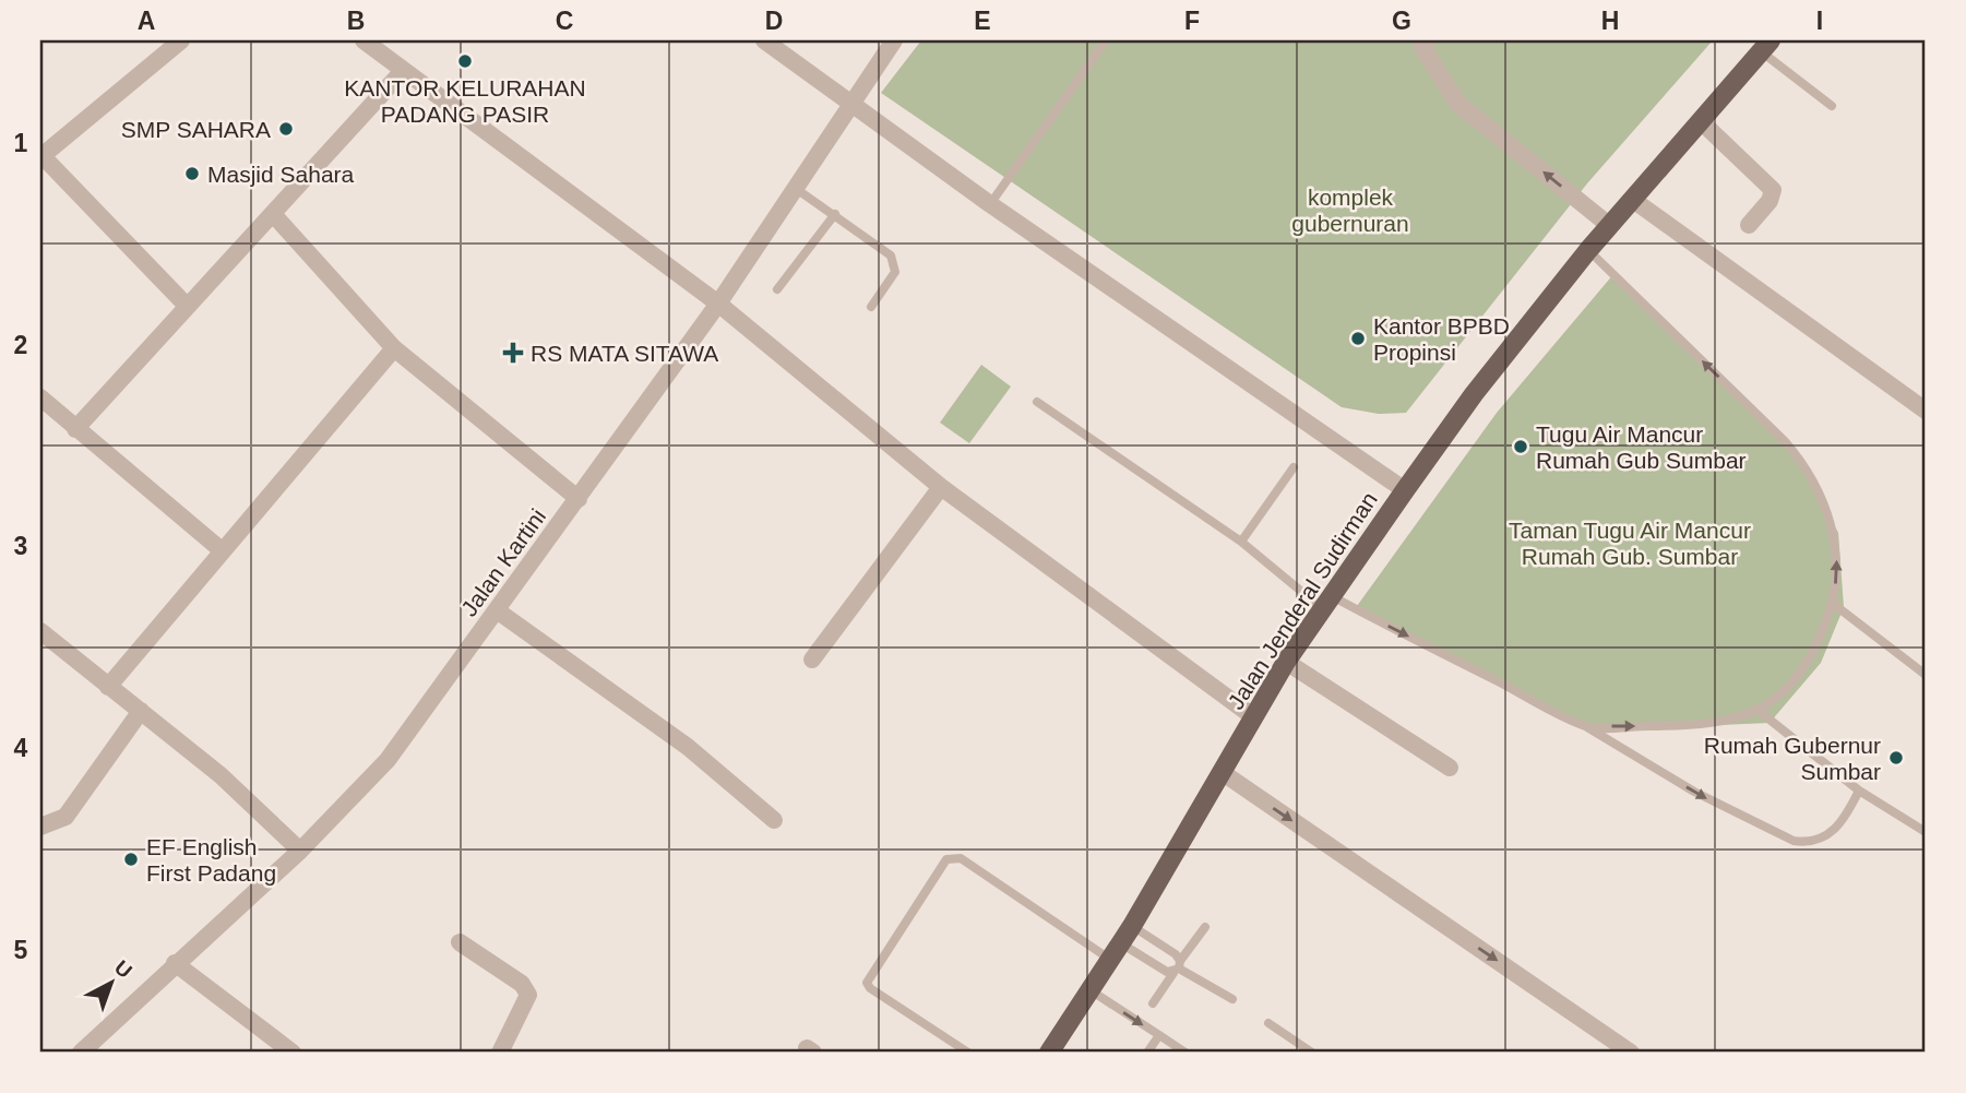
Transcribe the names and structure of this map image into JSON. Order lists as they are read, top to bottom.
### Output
{
  "streets": {
    "main road": ["Jalan Jenderal Sudirman"],
    "street": ["Jalan Kartini"]
  },
  "parks": ["komplek gubernuran", "Taman Tugu Air Mancur Rumah Gub. Sumbar"],
  "places": {
    "other": [
      "KANTOR KELURAHAN PADANG PASIR",
      "SMP SAHARA",
      "Masjid Sahara",
      "Kantor BPBD Propinsi",
      "Tugu Air Mancur Rumah Gub Sumbar",
      "Rumah Gubernur Sumbar",
      "EF English First Padang"
    ],
    "health": ["RS MATA SITAWA"]
  },
  "north": "top right",
  "grid": {
    "columns": [
      "A",
      "B",
      "C",
      "D",
      "E",
      "F",
      "G",
      "H",
      "I"
    ],
    "rows": [
      "1",
      "2",
      "3",
      "4",
      "5"
    ]
  }
}
